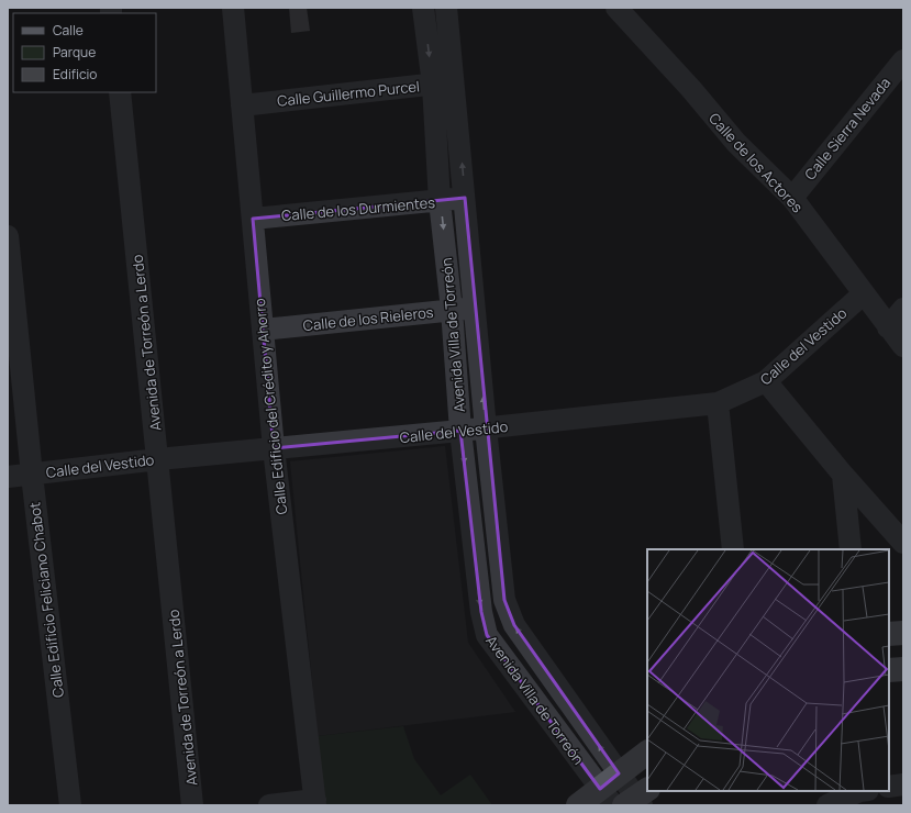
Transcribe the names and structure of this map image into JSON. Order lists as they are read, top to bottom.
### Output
{
  "streets": {
    "street": [
      "Calle Guillermo Purcel",
      "Calle Sierra Nevada",
      "Calle de los Actores",
      "Calle de los Durmientes",
      "Calle de los Rieleros",
      "Avenida Villa de Torreón",
      "Avenida de Torreón a Lerdo",
      "Calle del Vestido",
      "Calle Edificio del Crédito y Ahorro",
      "Calle Edificio Feliciano Chabot"
    ]
  },
  "crossings": [
    ["Calle Guillermo Purcel", "Avenida Villa de Torreón"],
    ["Calle Guillermo Purcel", "Calle Edificio del Crédito y Ahorro"],
    ["Calle Sierra Nevada", "Calle de los Actores"],
    ["Calle de los Actores", "Calle del Vestido"],
    ["Calle de los Durmientes", "Avenida Villa de Torreón"],
    ["Calle de los Durmientes", "Calle Edificio del Crédito y Ahorro"],
    ["Calle de los Rieleros", "Avenida Villa de Torreón"],
    ["Calle de los Rieleros", "Calle Edificio del Crédito y Ahorro"],
    ["Avenida Villa de Torreón", "Calle del Vestido"],
    ["Avenida de Torreón a Lerdo", "Calle del Vestido"],
    ["Calle del Vestido", "Calle Edificio del Crédito y Ahorro"],
    ["Calle del Vestido", "Calle Edificio Feliciano Chabot"]
  ],
  "legend": ["Calle", "Parque", "Edificio"]
}
